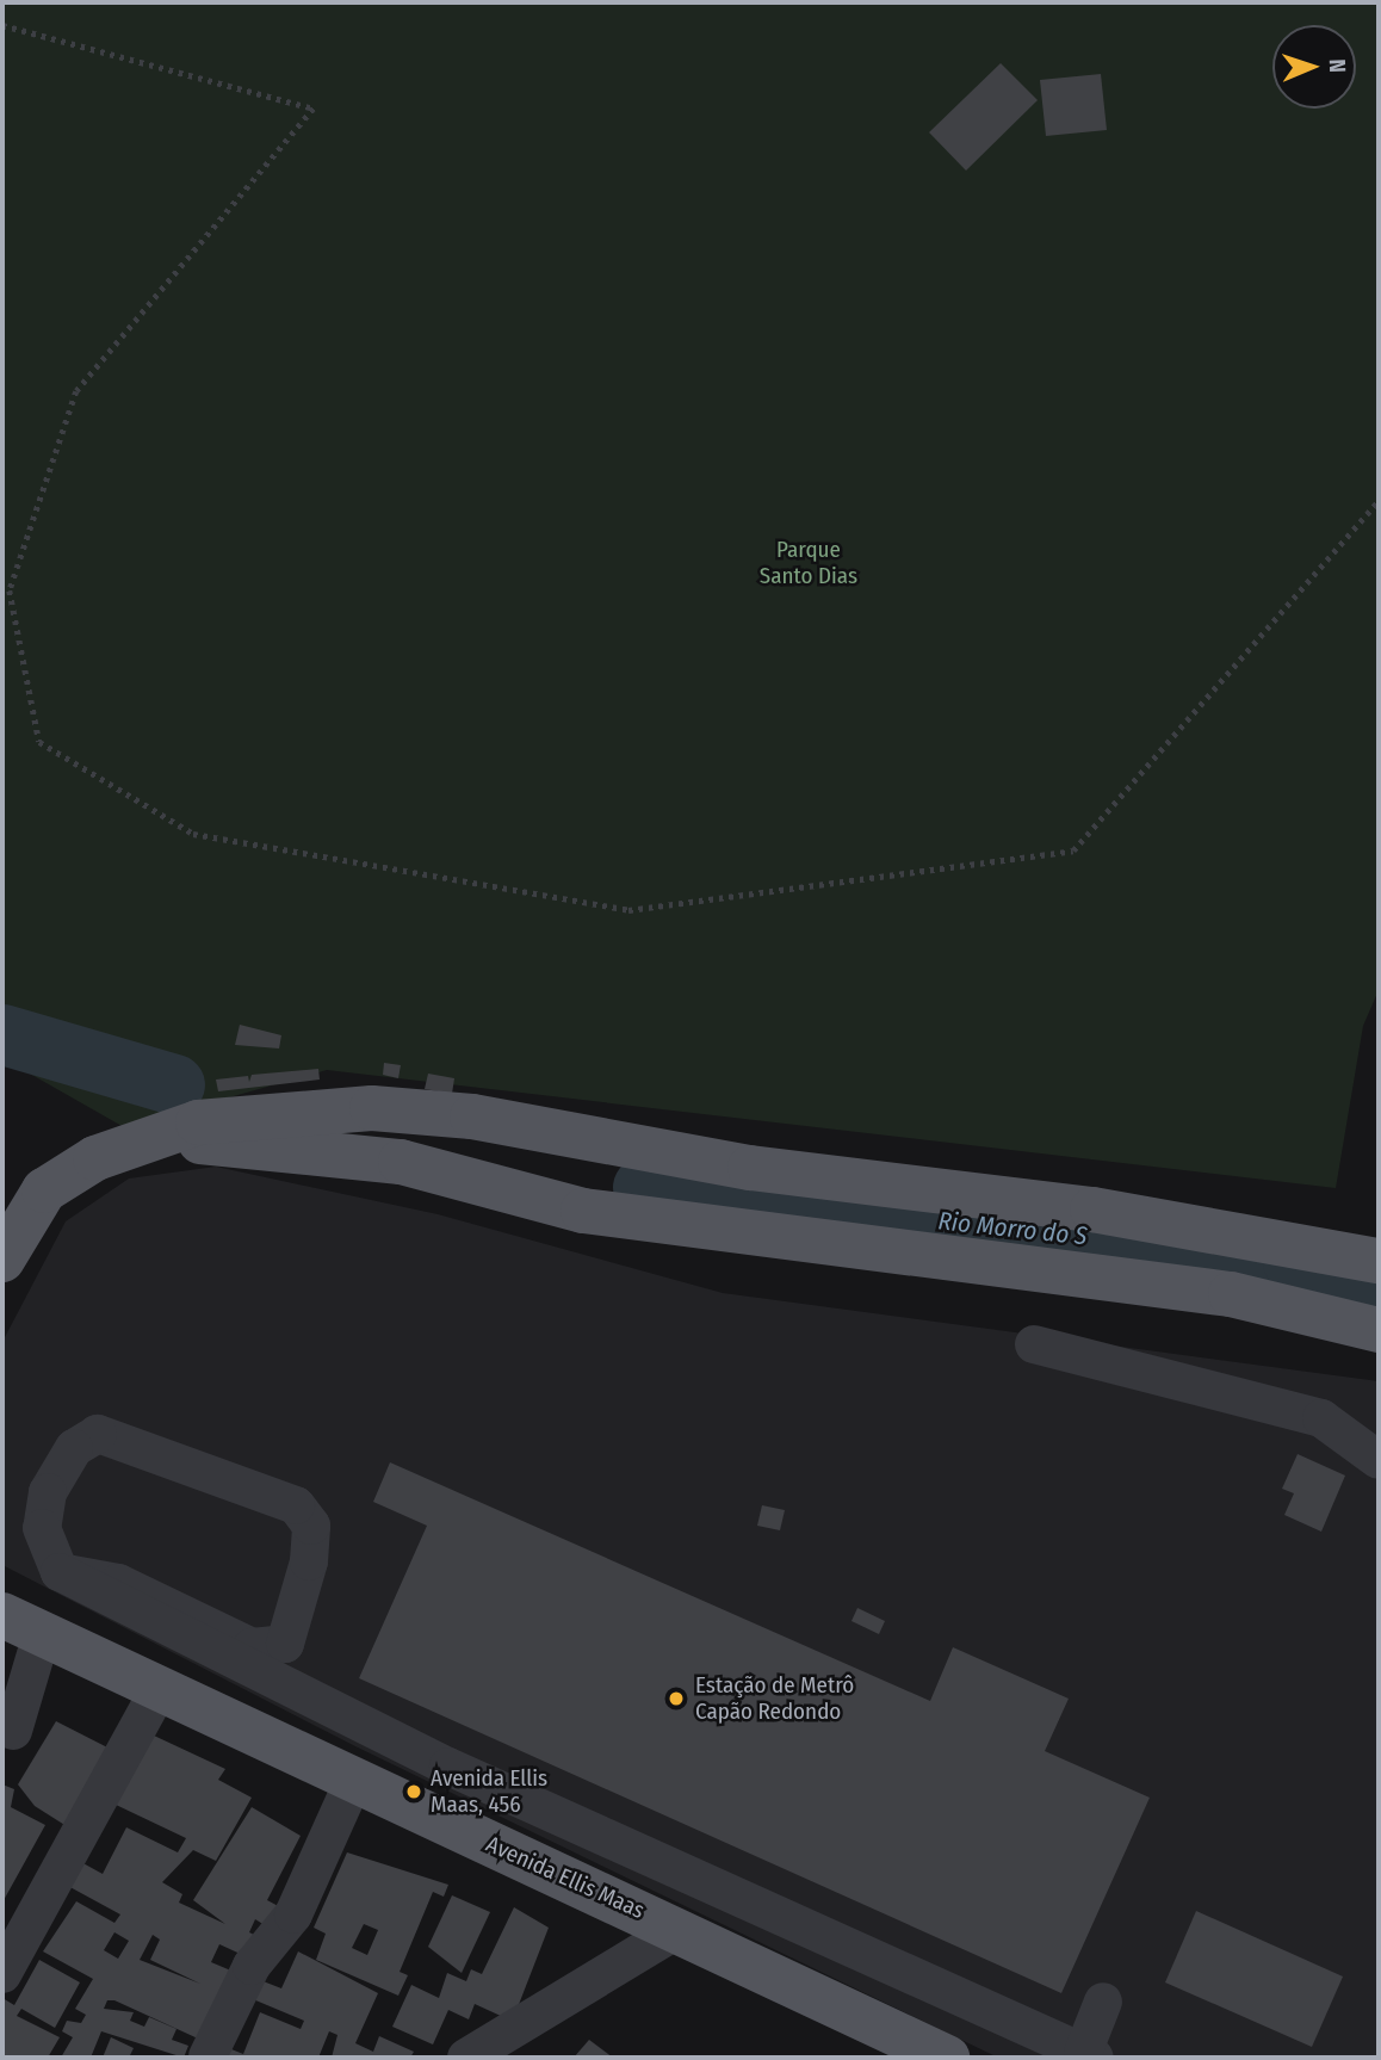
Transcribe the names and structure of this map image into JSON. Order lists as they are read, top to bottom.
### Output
{
  "streets": {
    "main road": ["Avenida Ellis Maas"]
  },
  "water": ["Rio Morro do S"],
  "parks": ["Parque Santo Dias"],
  "places": ["Estação de Metrô Capão Redondo", "Avenida Ellis Maas, 456"],
  "north": "right"
}
